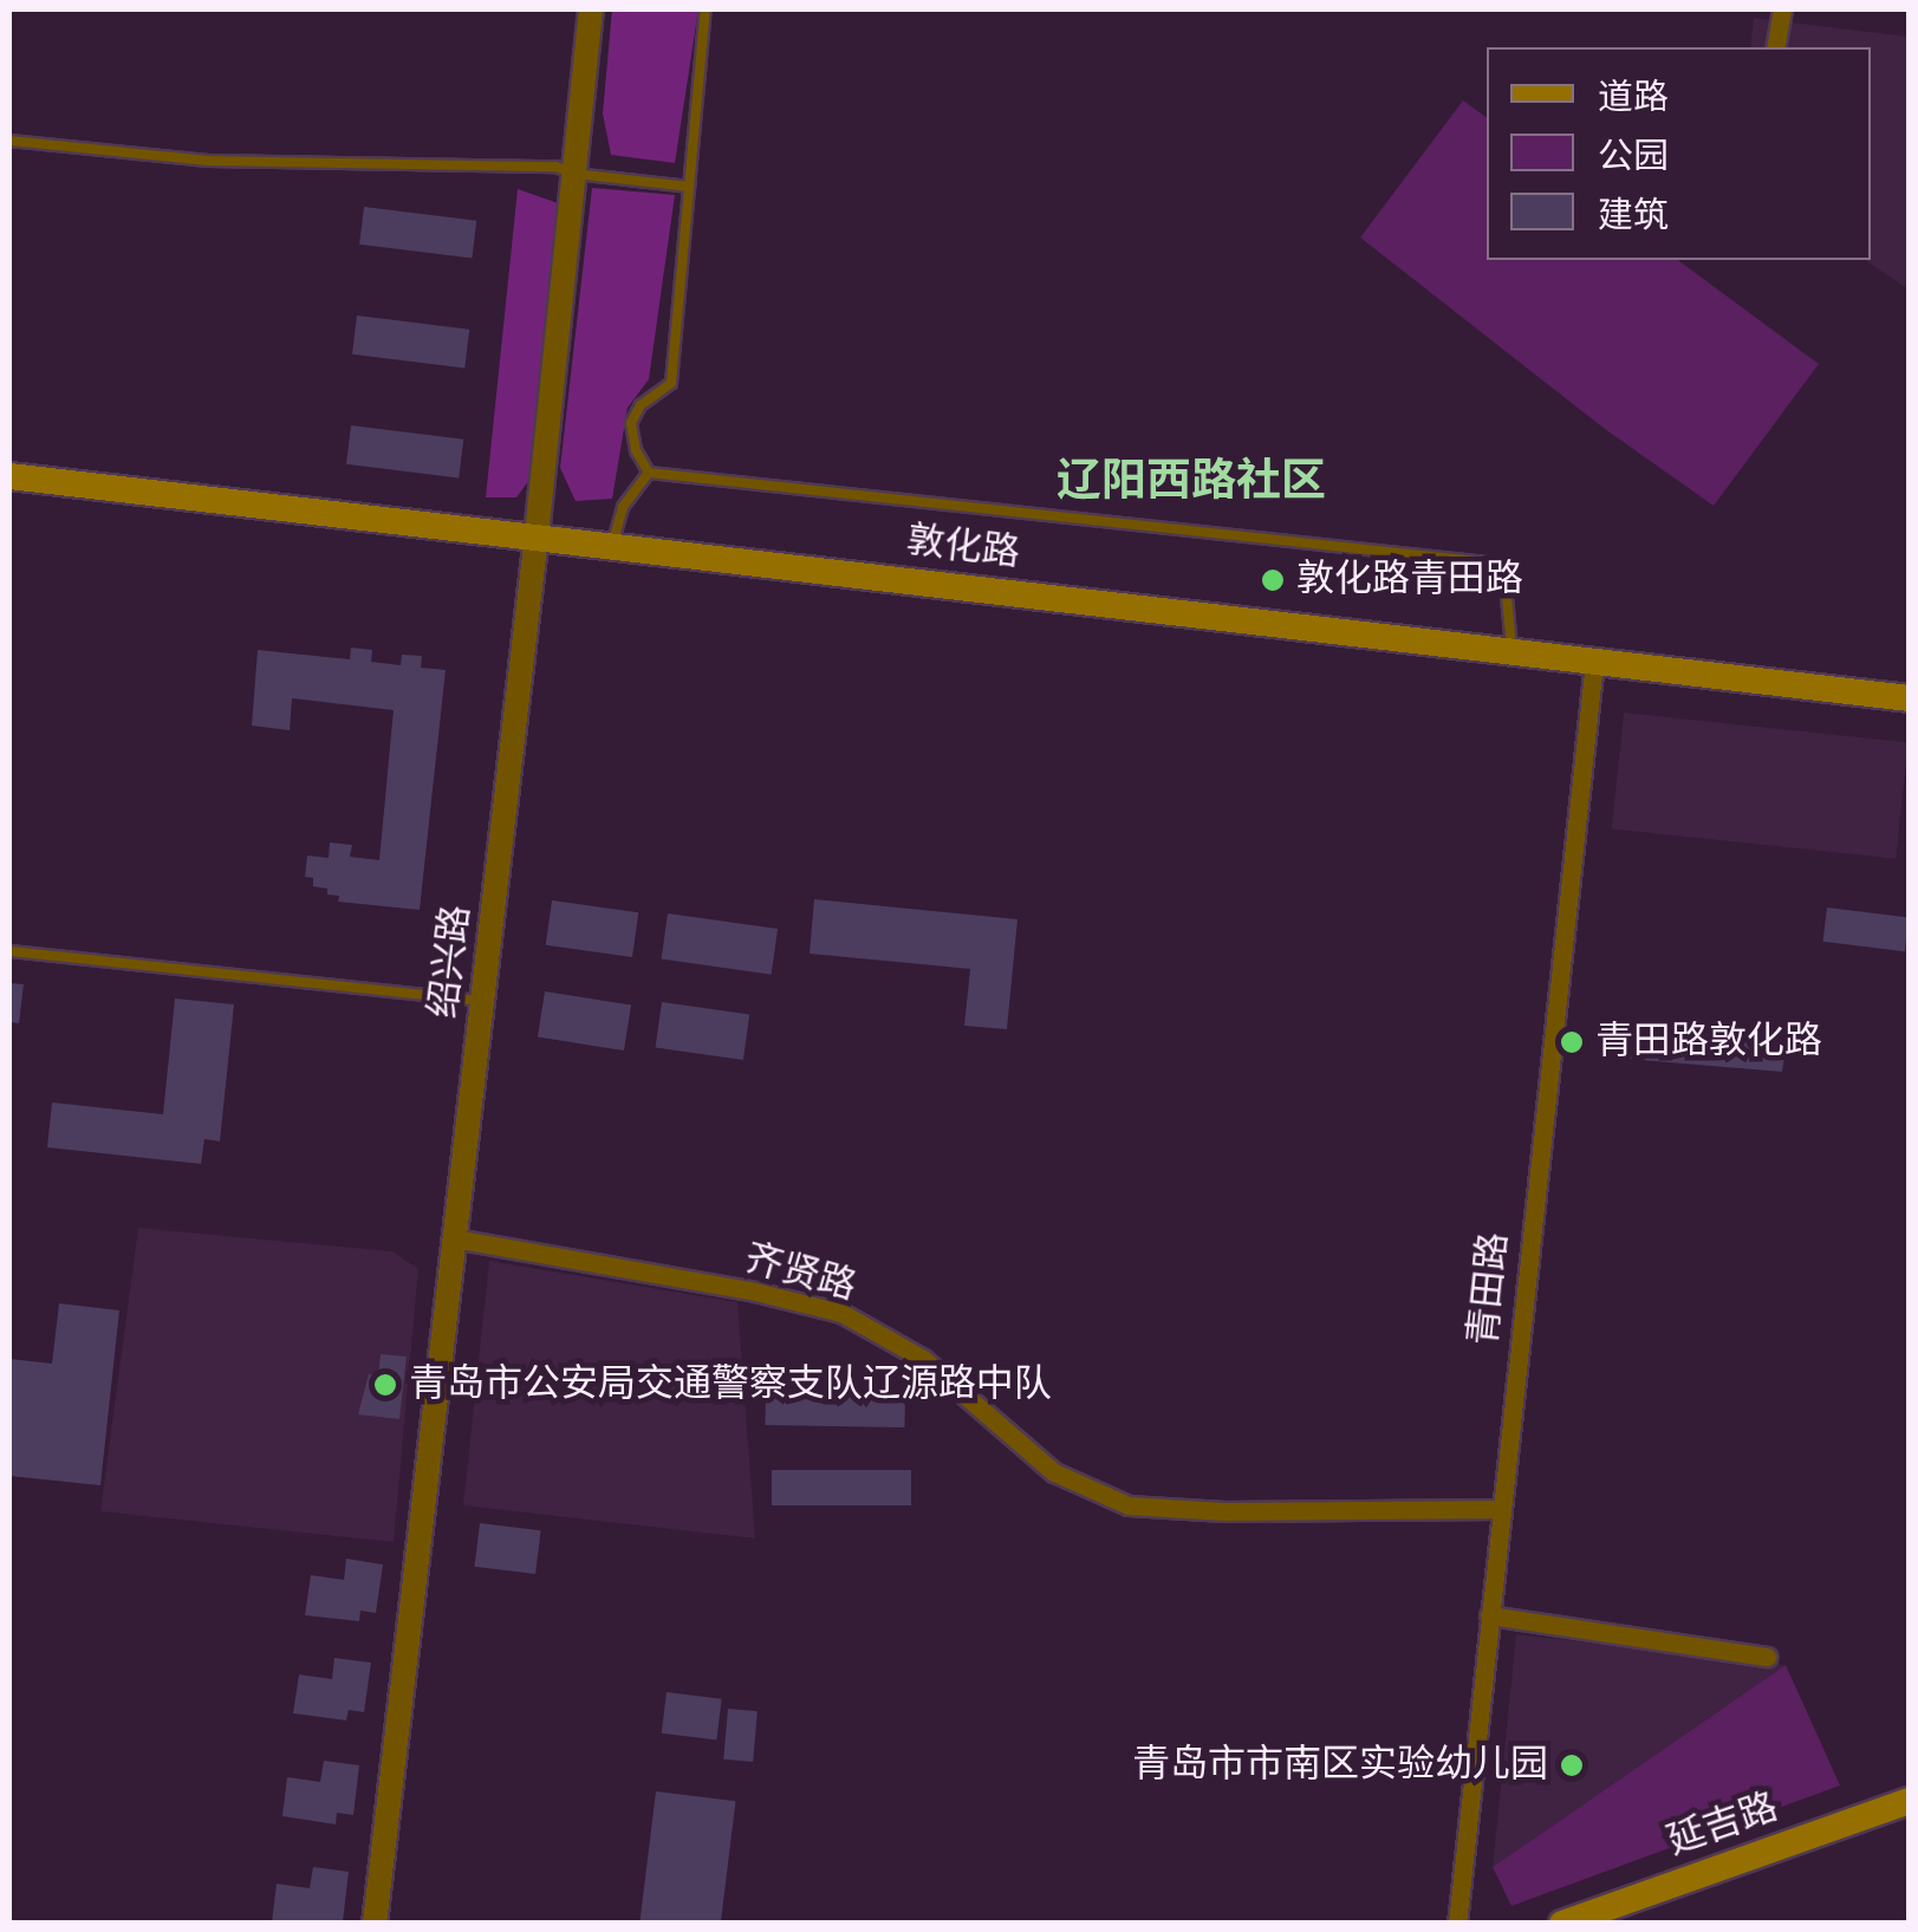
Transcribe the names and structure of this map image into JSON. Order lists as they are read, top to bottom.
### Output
{
  "streets": {
    "main road": ["敦化路", "延吉路"],
    "street": ["绍兴路", "齐贤路", "青田路"]
  },
  "crossings": [
    ["敦化路", "绍兴路"],
    ["敦化路", "青田路"],
    ["绍兴路", "齐贤路"],
    ["齐贤路", "青田路"]
  ],
  "districts": ["辽阳西路社区"],
  "places": [
    "敦化路青田路",
    "青田路敦化路",
    "青岛市公安局交通警察支队辽源路中队",
    "青岛市市南区实验幼儿园"
  ],
  "legend": ["道路", "公园", "建筑"]
}
